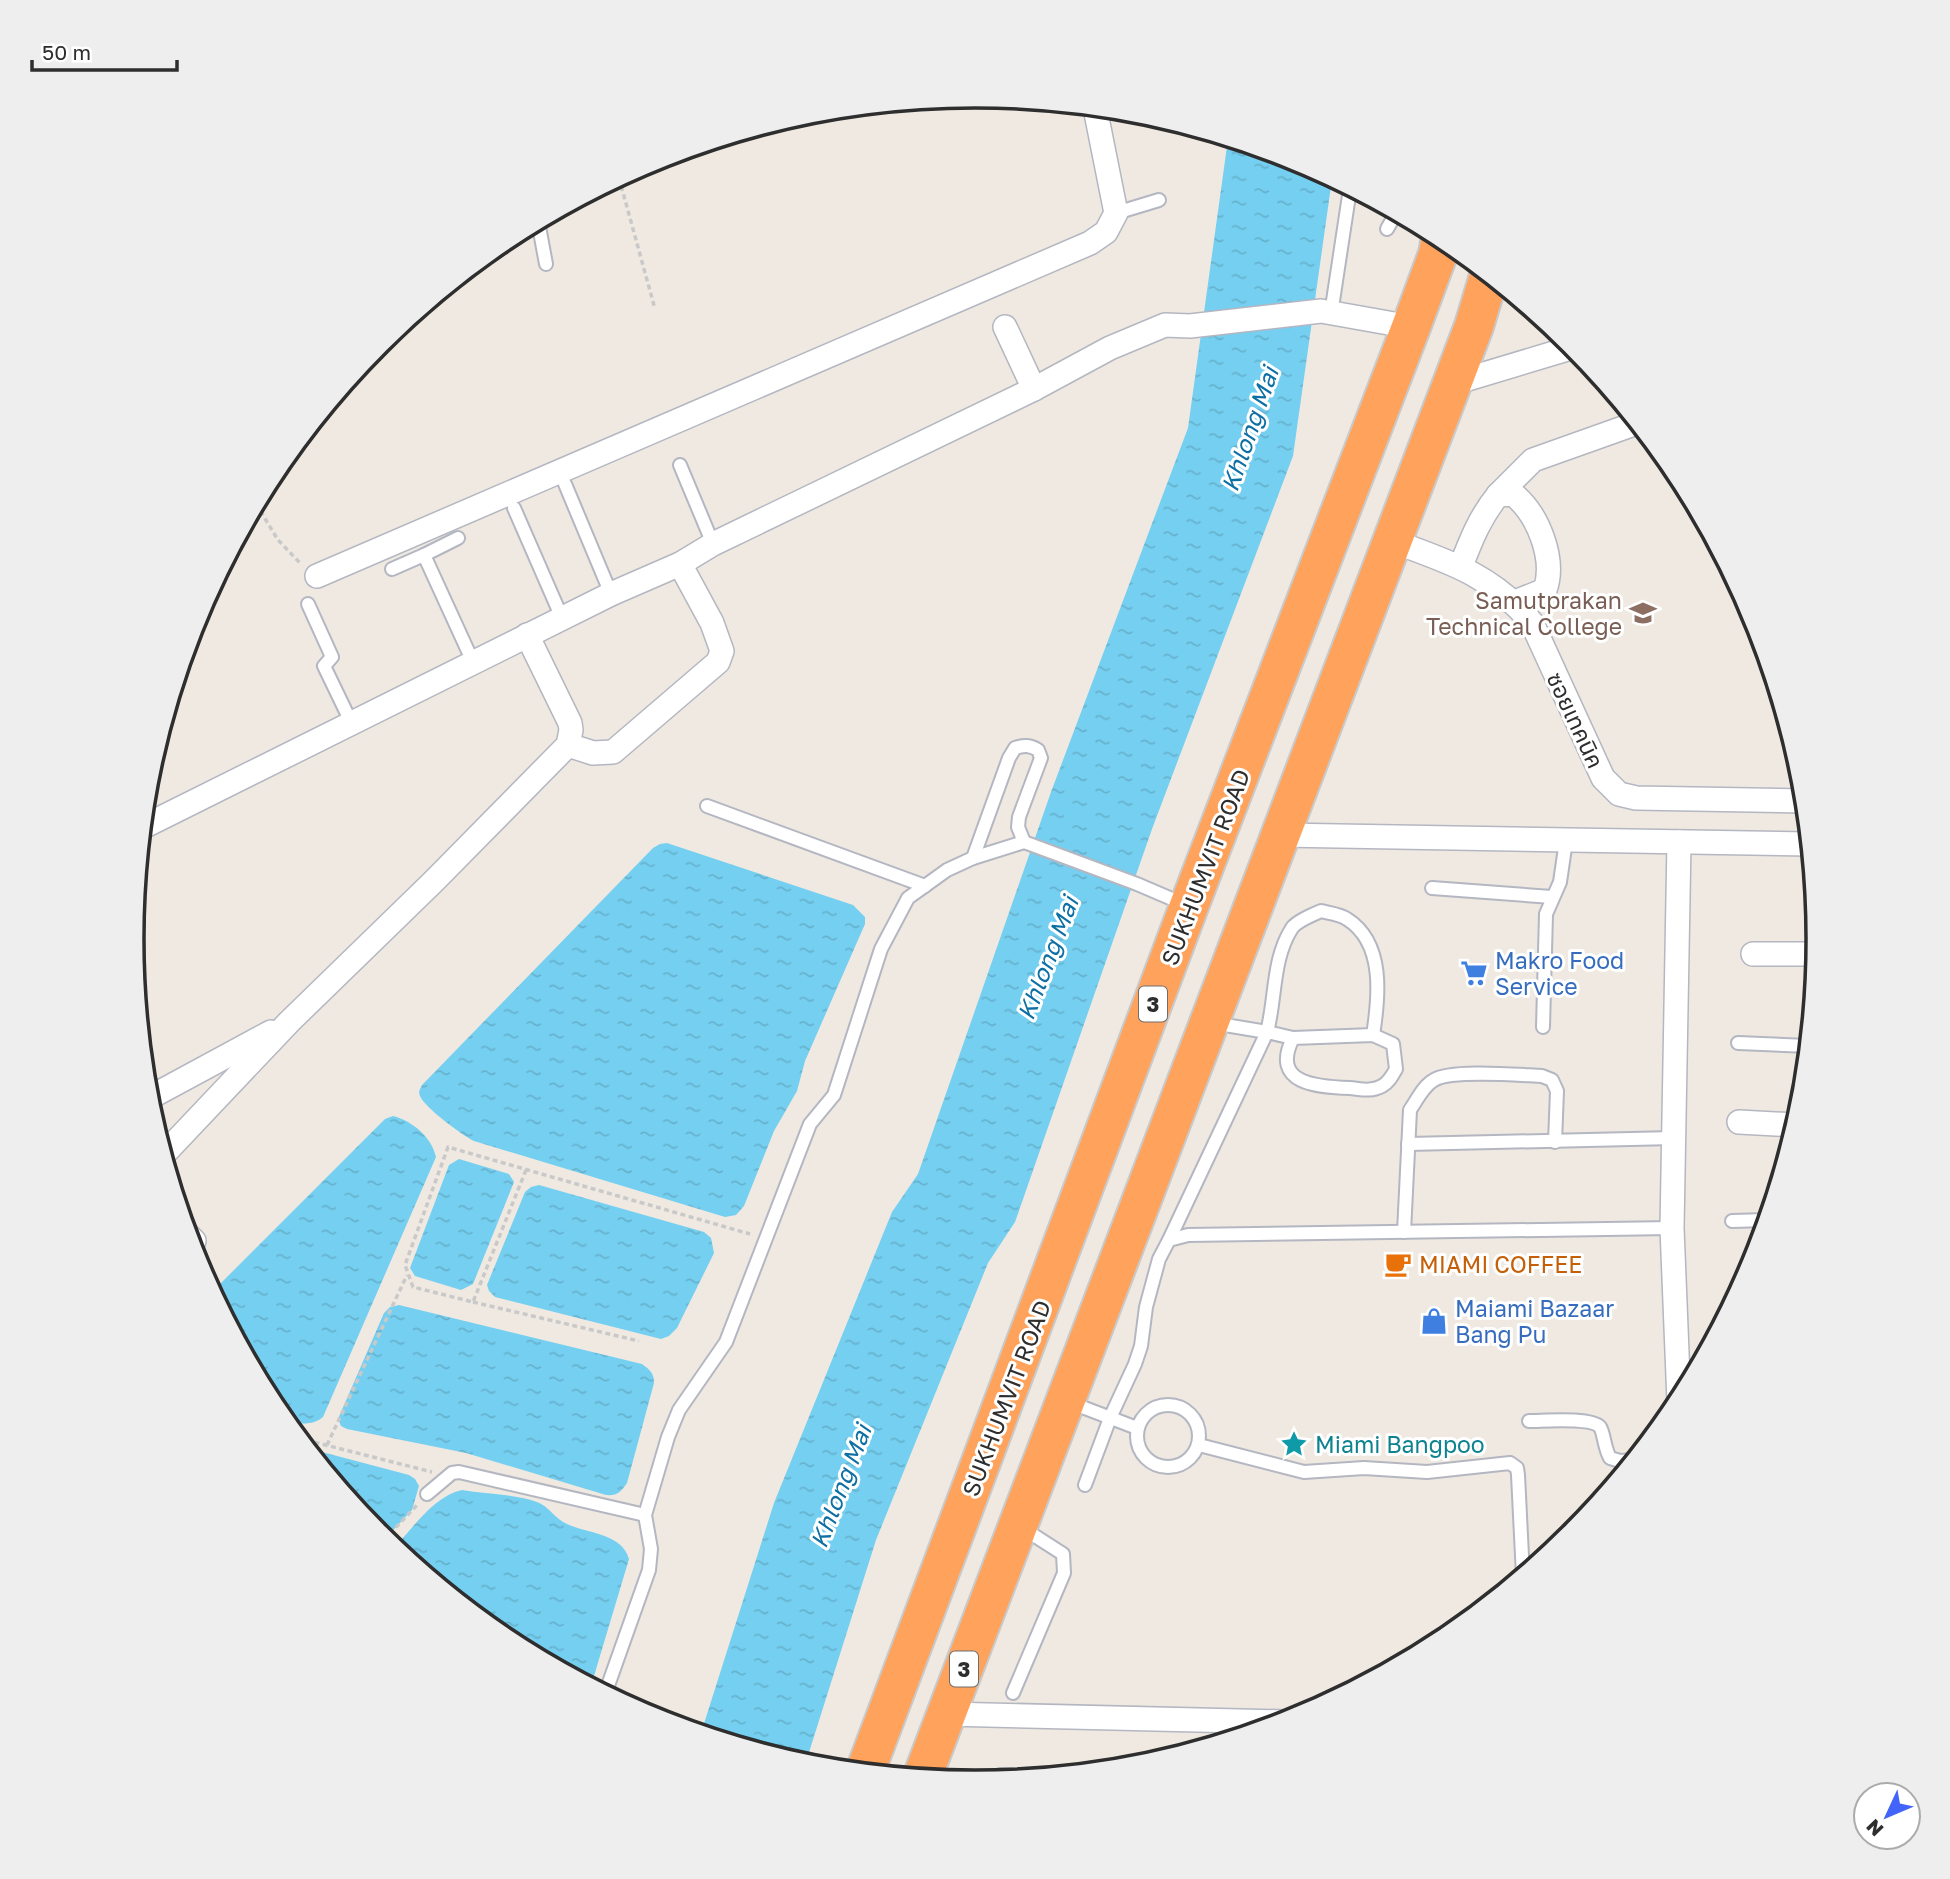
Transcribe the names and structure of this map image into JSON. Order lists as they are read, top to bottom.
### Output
{
  "streets": {
    "highway": ["SUKHUMVIT ROAD", "3"],
    "street": ["ซอยเทคนิค"]
  },
  "crossings": [
    ["ซอยเทคนิค", "3"]
  ],
  "water": ["Khlong Mai"],
  "places": {
    "school or university": ["Samutprakan Technical College"],
    "supermarket": ["Makro Food Service"],
    "cafe": ["MIAMI COFFEE"],
    "shop": ["Maiami Bazaar Bang Pu"],
    "place": ["Miami Bangpoo"]
  },
  "scale_bar": "50 m",
  "north": "bottom left"
}
